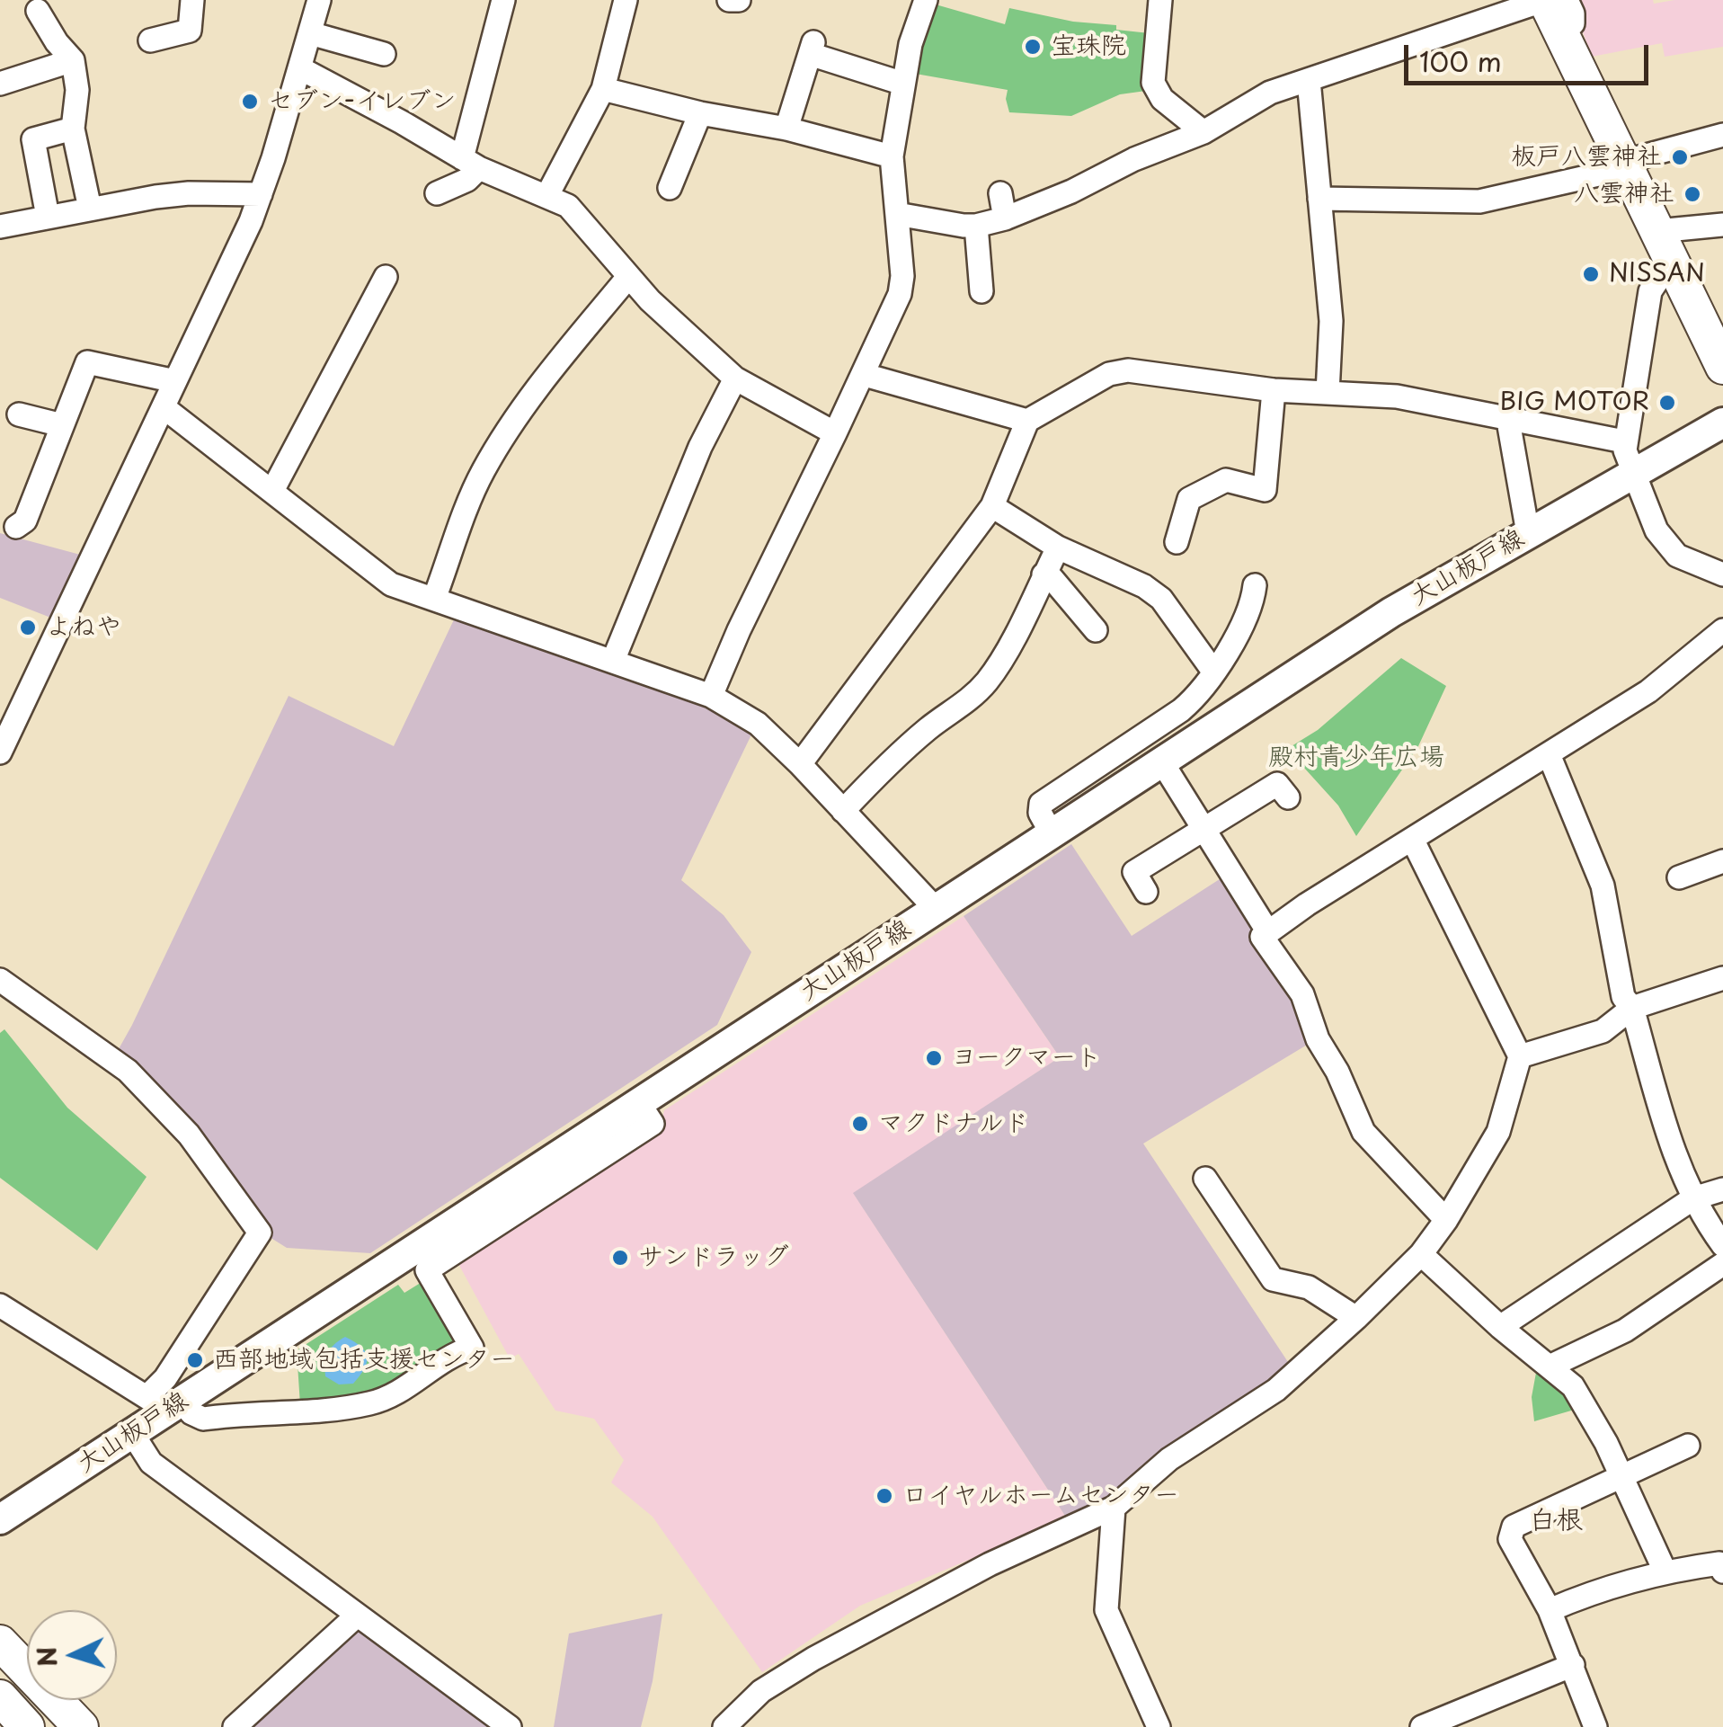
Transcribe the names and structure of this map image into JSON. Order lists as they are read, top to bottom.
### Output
{
  "streets": {
    "main road": ["大山板戸線"]
  },
  "districts": ["白根"],
  "parks": ["殿村青少年広場"],
  "places": [
    "宝珠院",
    "セブン-イレブン",
    "板戸八雲神社",
    "八雲神社",
    "NISSAN",
    "BIG MOTOR",
    "よねや",
    "ヨークマート",
    "マクドナルド",
    "サンドラッグ",
    "西部地域包括支援センター",
    "ロイヤルホームセンター"
  ],
  "scale_bar": "100 m",
  "north": "left"
}
